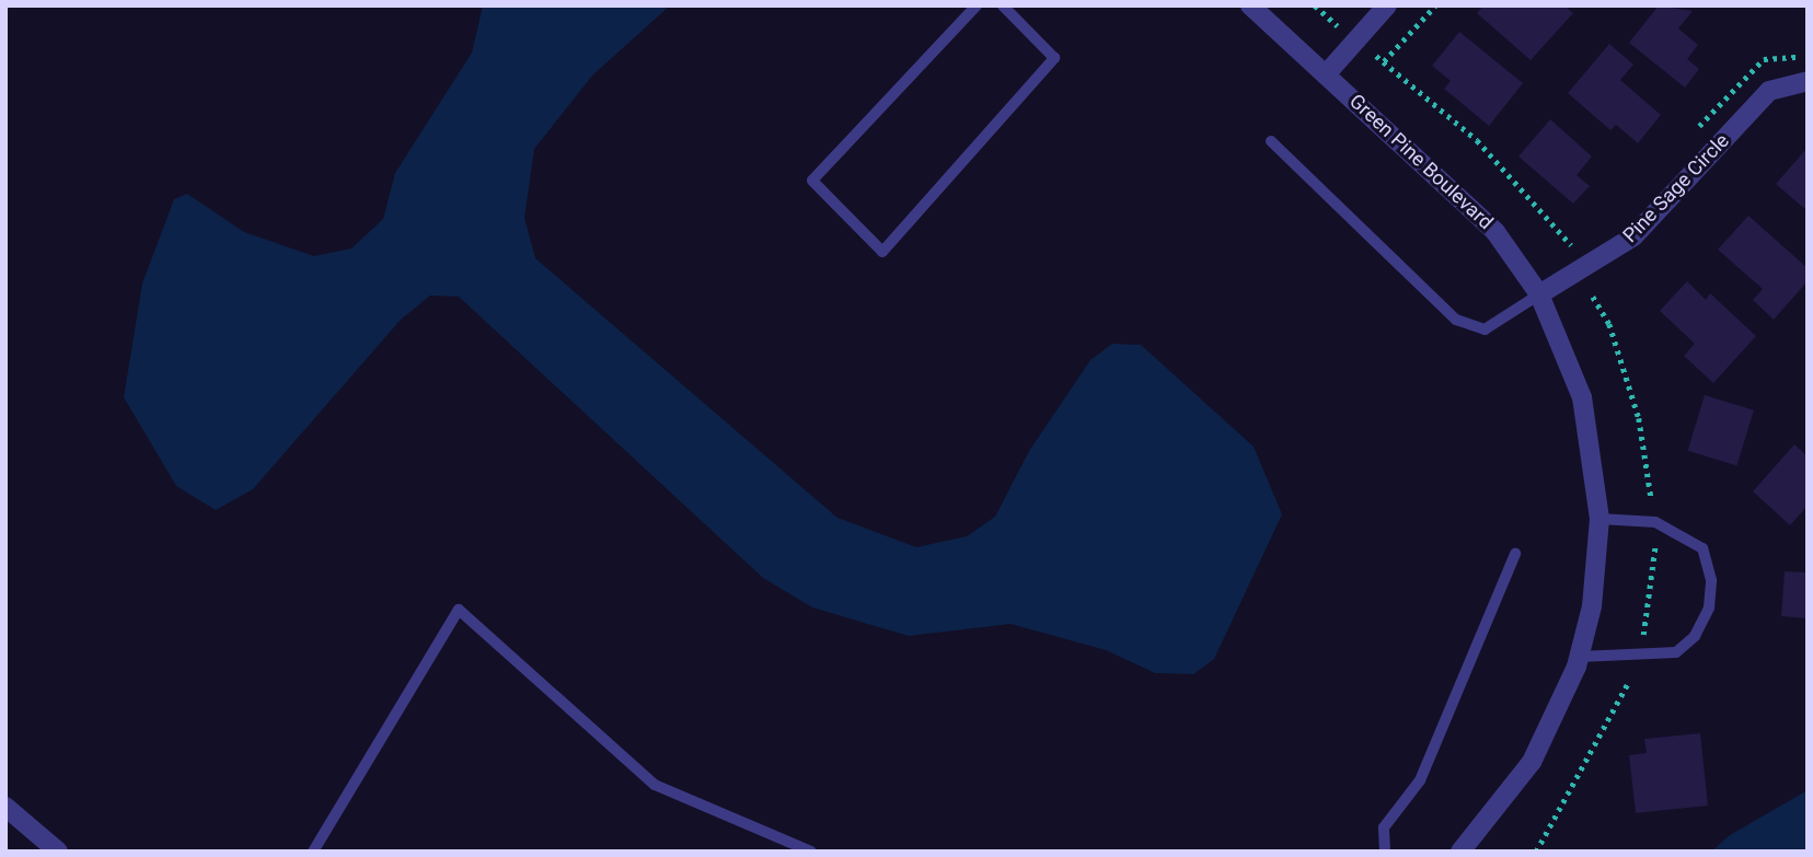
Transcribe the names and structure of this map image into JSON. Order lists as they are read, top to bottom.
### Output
{
  "streets": {
    "street": ["Green Pine Boulevard", "Pine Sage Circle"]
  },
  "crossings": [
    ["Green Pine Boulevard", "Pine Sage Circle"]
  ]
}
